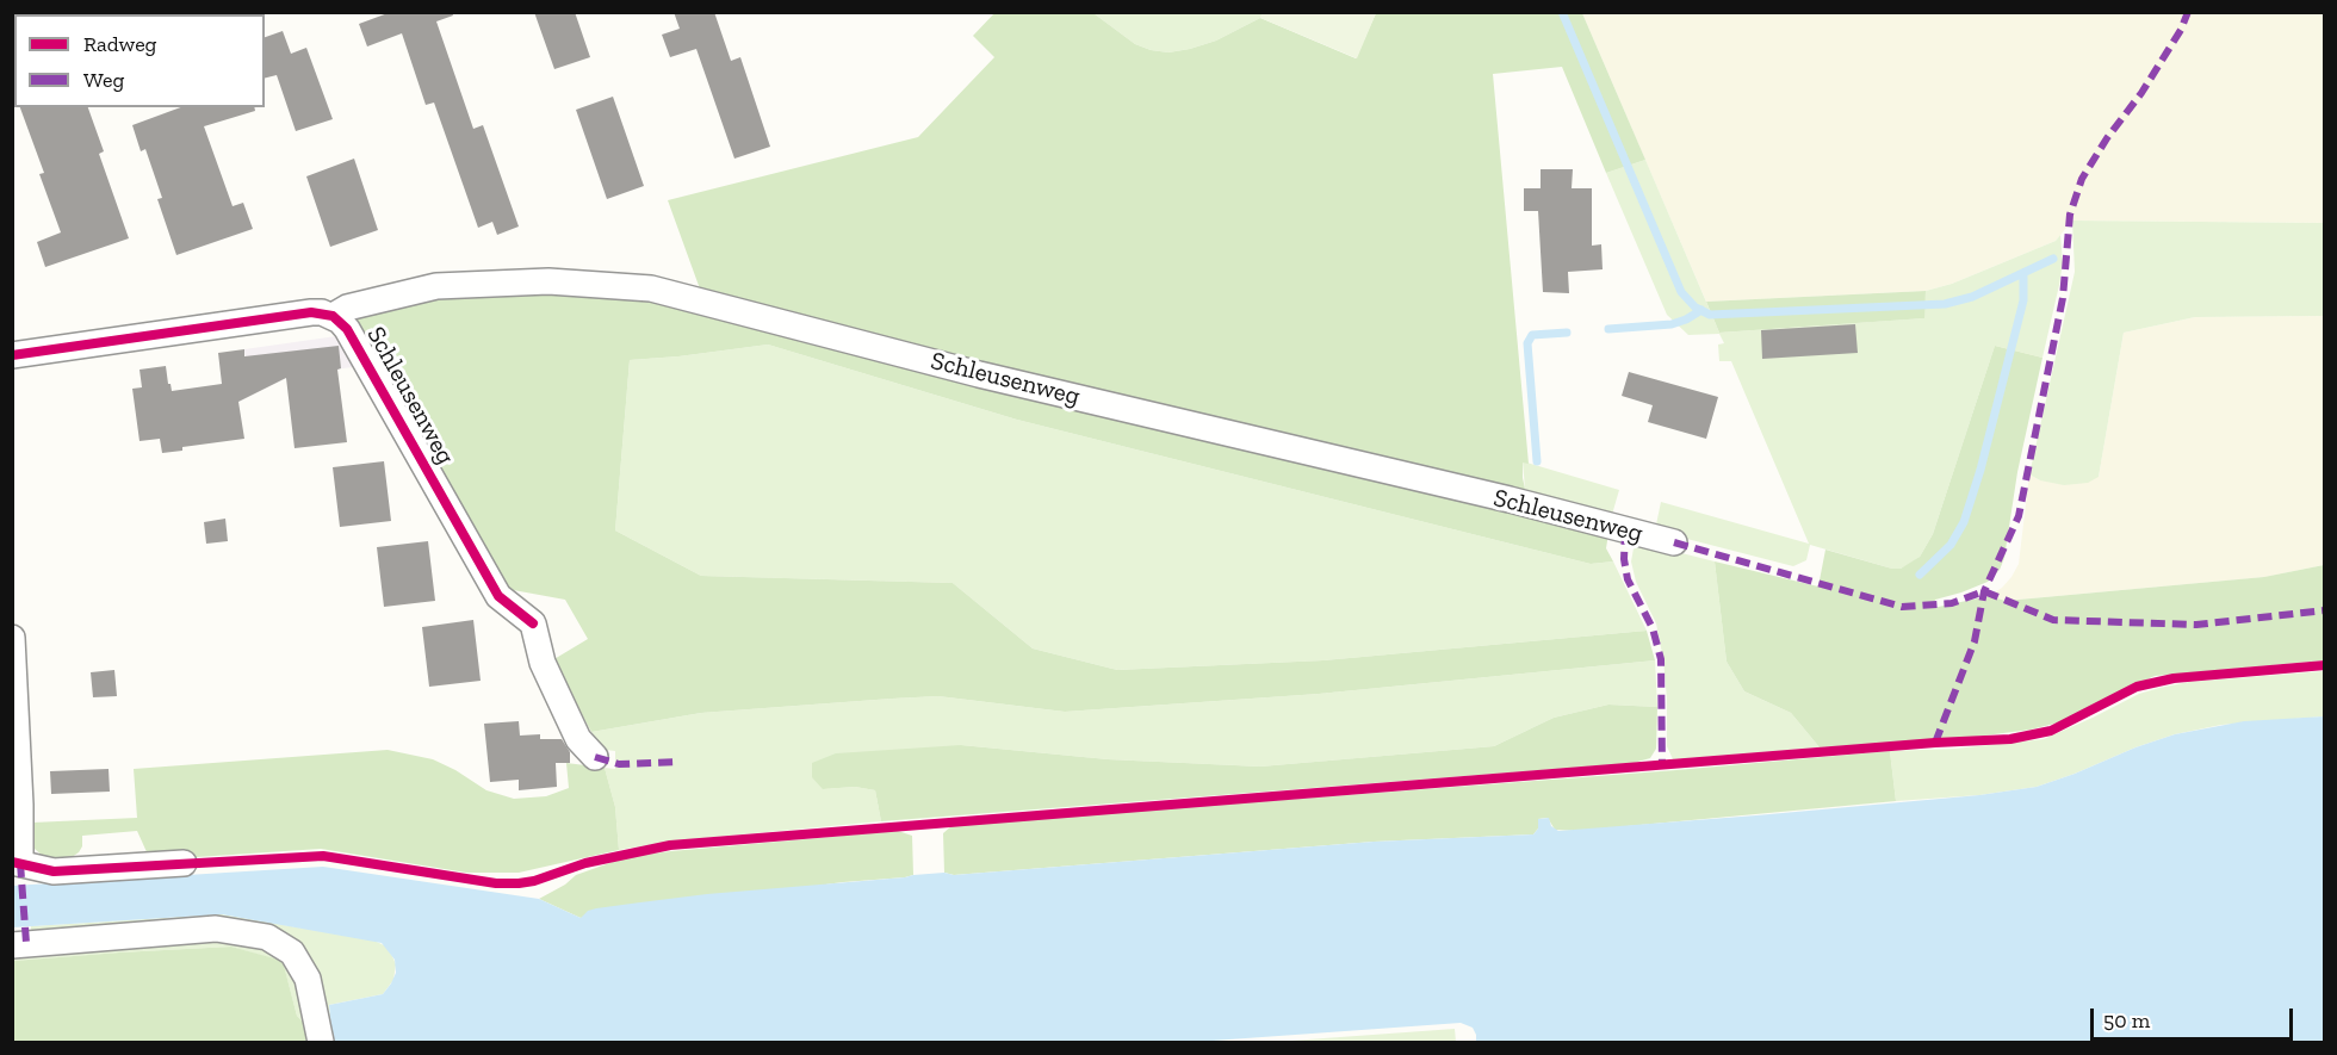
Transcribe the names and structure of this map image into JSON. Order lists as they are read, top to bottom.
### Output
{
  "streets": {
    "street": ["Schleusenweg"]
  },
  "legend": ["Radweg", "Weg"],
  "scale_bar": "50 m"
}
